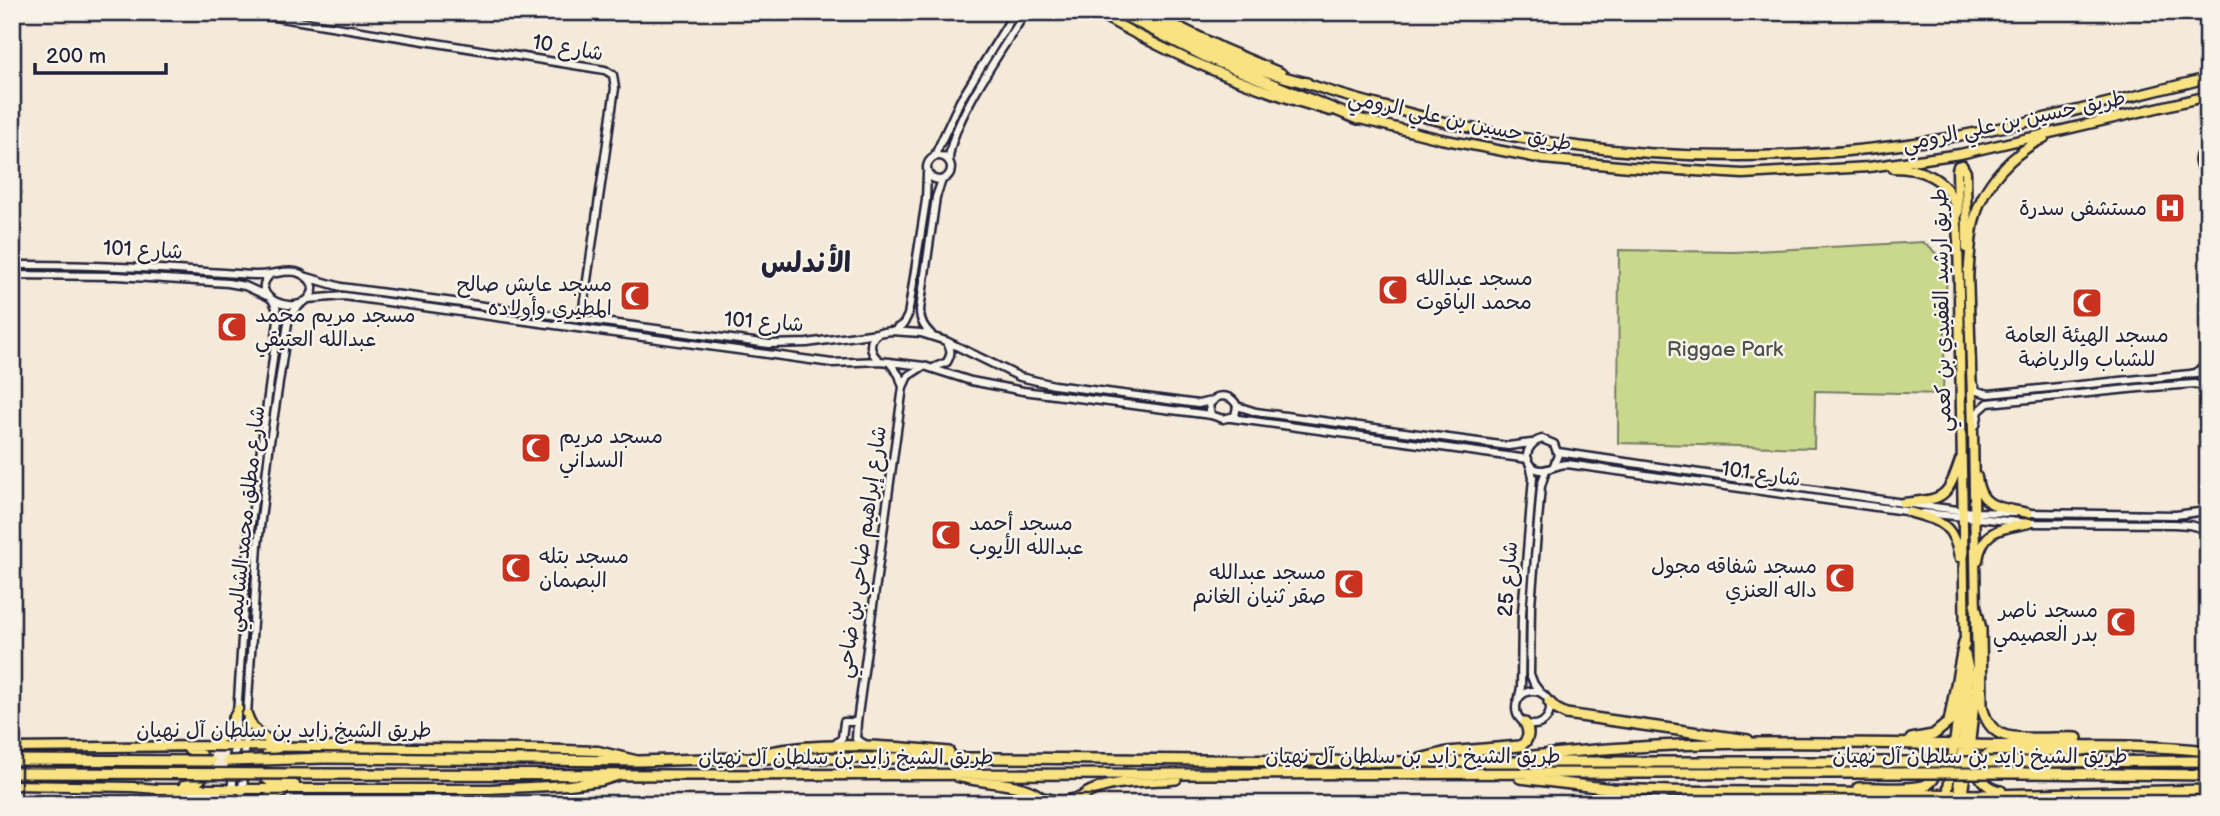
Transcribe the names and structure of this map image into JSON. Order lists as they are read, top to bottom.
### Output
{
  "streets": {
    "highway": ["طريق الشيخ زايد بن سلطان آل نهيان"],
    "main road": ["طريق حسين بن علي الرومي", "طريق ارشيد القفيدي بن كعمي"],
    "street": [
      "شارع 10",
      "شارع 101",
      "شارع مطلق محمدالشاليمي",
      "شارع إبراهيم ضاحي بن ضاحي",
      "شارع 25"
    ]
  },
  "crossings": [
    ["شارع 101", "طريق ارشيد القفيدي بن كعمي"],
    ["شارع 101", "شارع مطلق محمدالشاليمي"],
    ["شارع 101", "شارع 25"],
    ["شارع مطلق محمدالشاليمي", "طريق الشيخ زايد بن سلطان آل نهيان"]
  ],
  "districts": ["الأندلس"],
  "parks": ["Riggae Park"],
  "places": {
    "hospital": ["مستشفى سدرة"],
    "mosque": [
      "مسجد عبدالله محمد الياقوت",
      "مسجد عايش صالح المطيري وأولاده",
      "مسجد الهيئة العامة للشباب والرياضة",
      "مسجد مريم محمد عبدالله العتيقي",
      "مسجد مريم السداني",
      "مسجد أحمد عبدالله الأيوب",
      "مسجد بتله البصمان",
      "مسجد شفاقه مجول داله العنزي",
      "مسجد عبدالله صقر ثنيان الغانم",
      "مسجد ناصر بدر العصيمي"
    ]
  },
  "scale_bar": "200 m"
}
